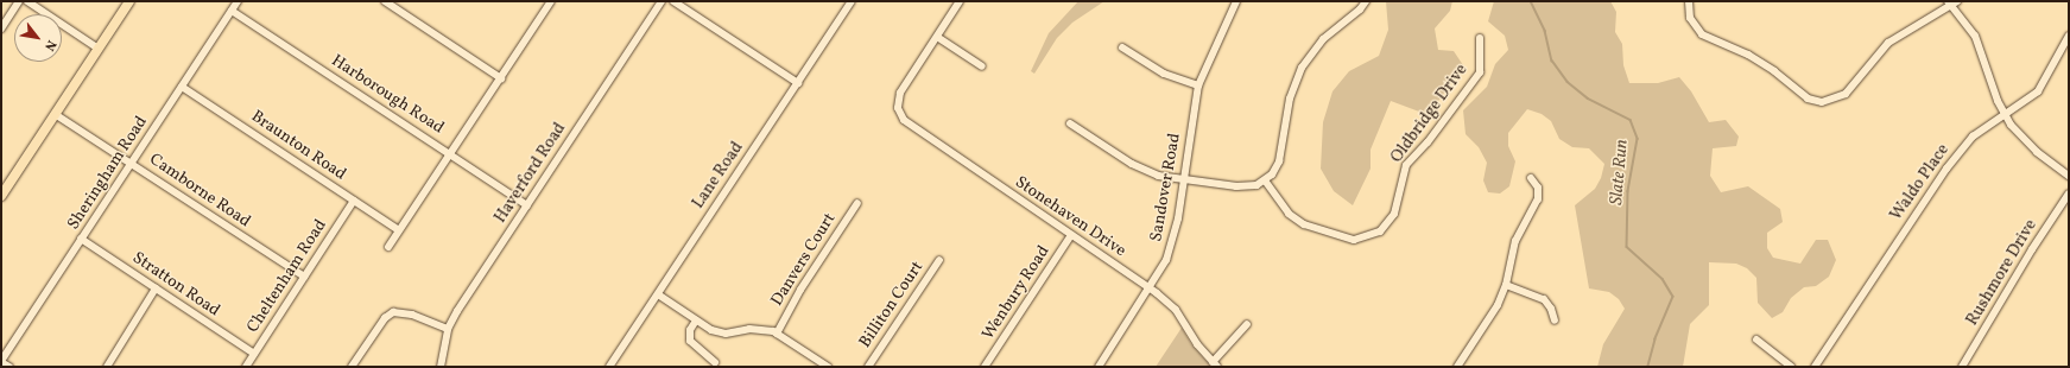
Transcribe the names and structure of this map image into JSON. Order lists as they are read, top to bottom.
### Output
{
  "streets": {
    "street": [
      "Harborough Road",
      "Oldbridge Drive",
      "Braunton Road",
      "Sheringham Road",
      "Haverford Road",
      "Lane Road",
      "Waldo Place",
      "Sandover Road",
      "Camborne Road",
      "Stonehaven Drive",
      "Danvers Court",
      "Rushmore Drive",
      "Cheltenham Road",
      "Stratton Road",
      "Wenbury Road",
      "Billiton Court"
    ]
  },
  "crossings": [
    ["Harborough Road", "Sheringham Road"],
    ["Harborough Road", "Haverford Road"],
    ["Braunton Road", "Sheringham Road"],
    ["Braunton Road", "Cheltenham Road"],
    ["Sheringham Road", "Camborne Road"],
    ["Sheringham Road", "Stratton Road"],
    ["Sandover Road", "Stonehaven Drive"],
    ["Camborne Road", "Cheltenham Road"],
    ["Stonehaven Drive", "Wenbury Road"],
    ["Cheltenham Road", "Stratton Road"]
  ],
  "water": ["Slate Run"],
  "north": "bottom right"
}
